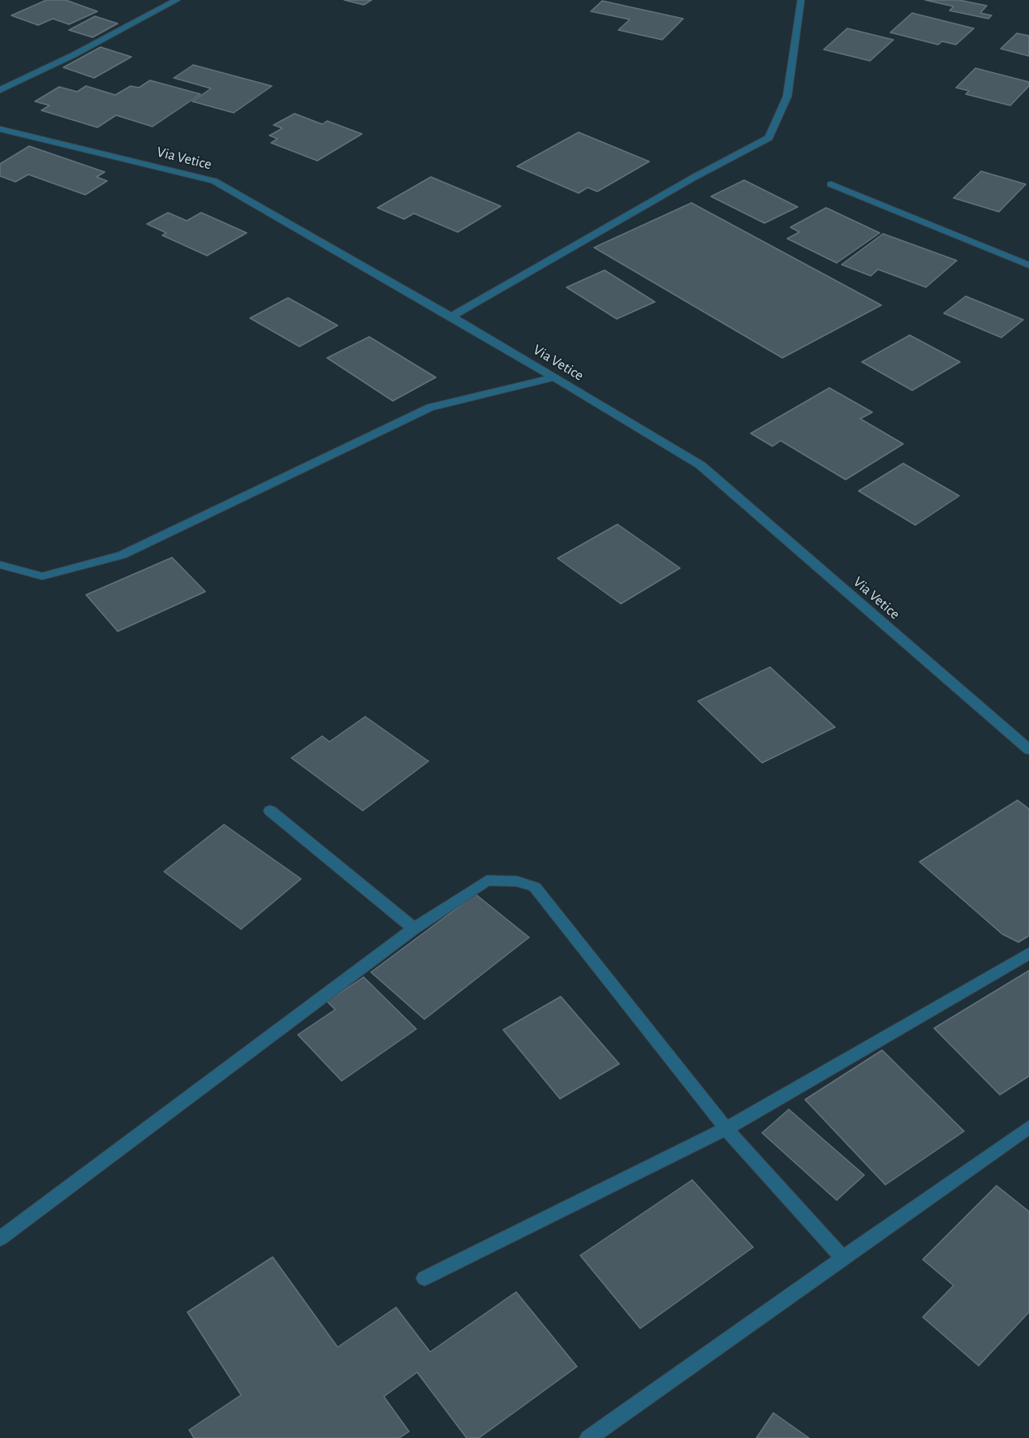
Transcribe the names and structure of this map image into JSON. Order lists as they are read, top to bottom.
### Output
{
  "streets": {
    "street": ["Via Vetice"]
  }
}
